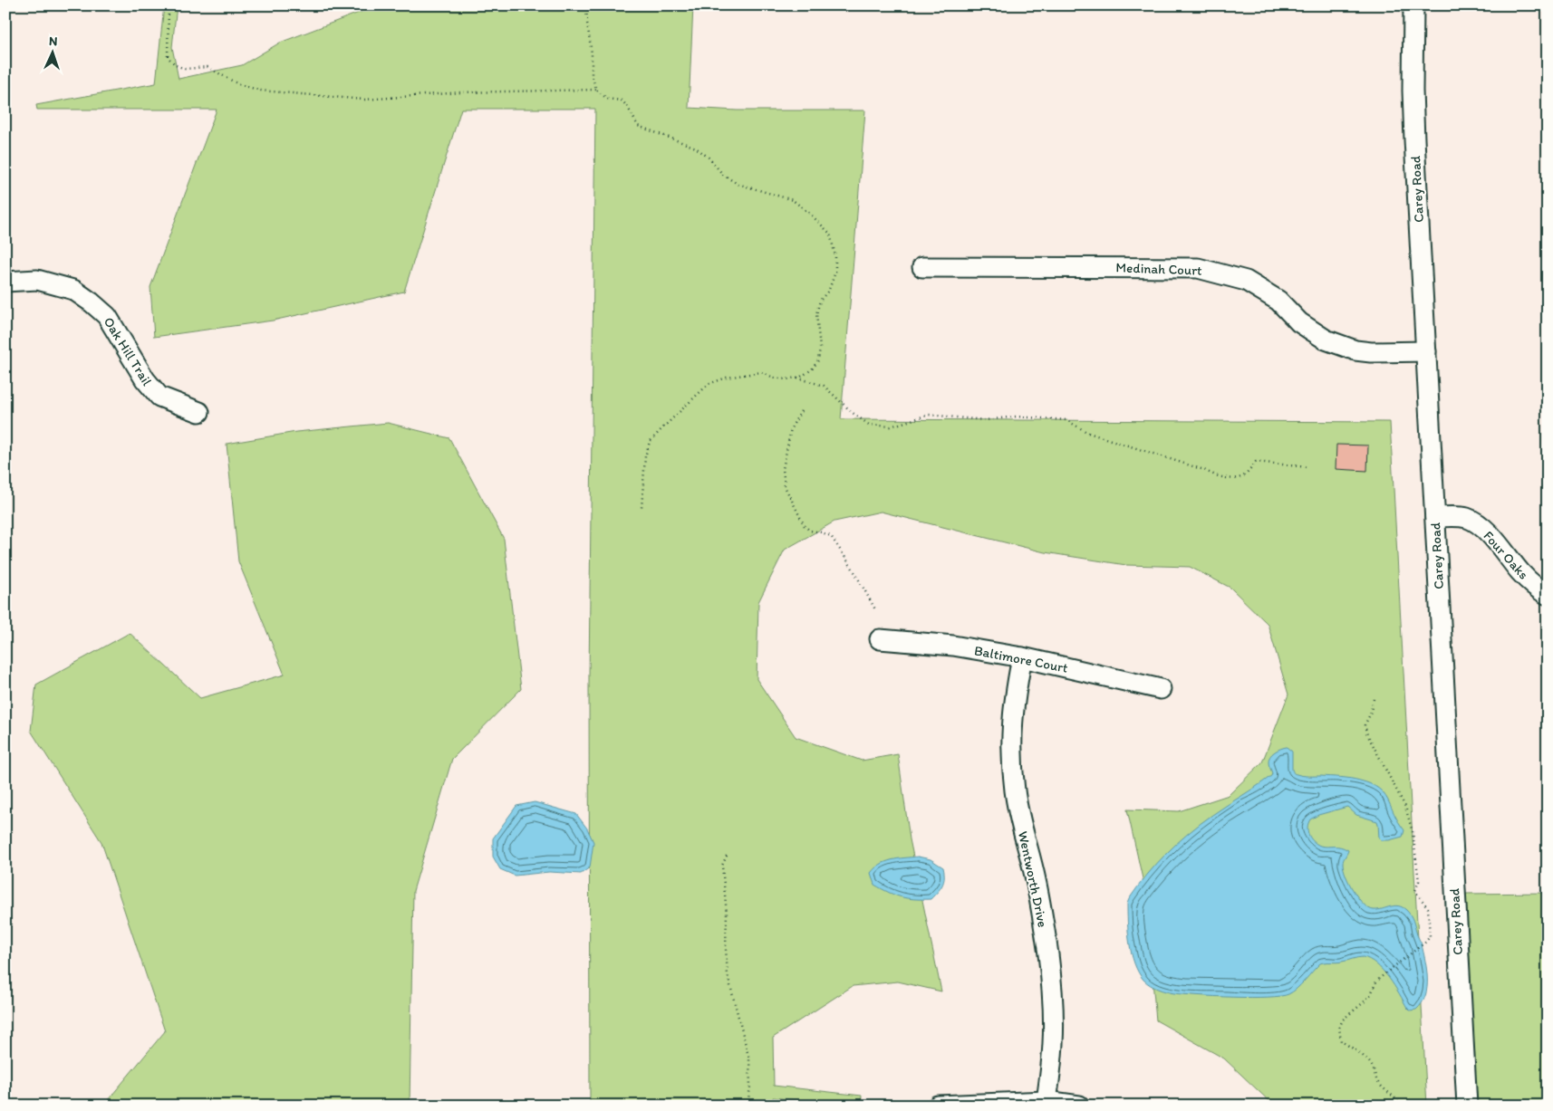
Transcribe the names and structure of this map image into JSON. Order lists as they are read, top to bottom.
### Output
{
  "streets": {
    "street": [
      "Carey Road",
      "Medinah Court",
      "Oak Hill Trail",
      "Four Oaks",
      "Baltimore Court",
      "Wentworth Drive"
    ]
  },
  "crossings": [
    ["Carey Road", "Medinah Court"],
    ["Carey Road", "Four Oaks"],
    ["Baltimore Court", "Wentworth Drive"]
  ],
  "north": "top"
}
